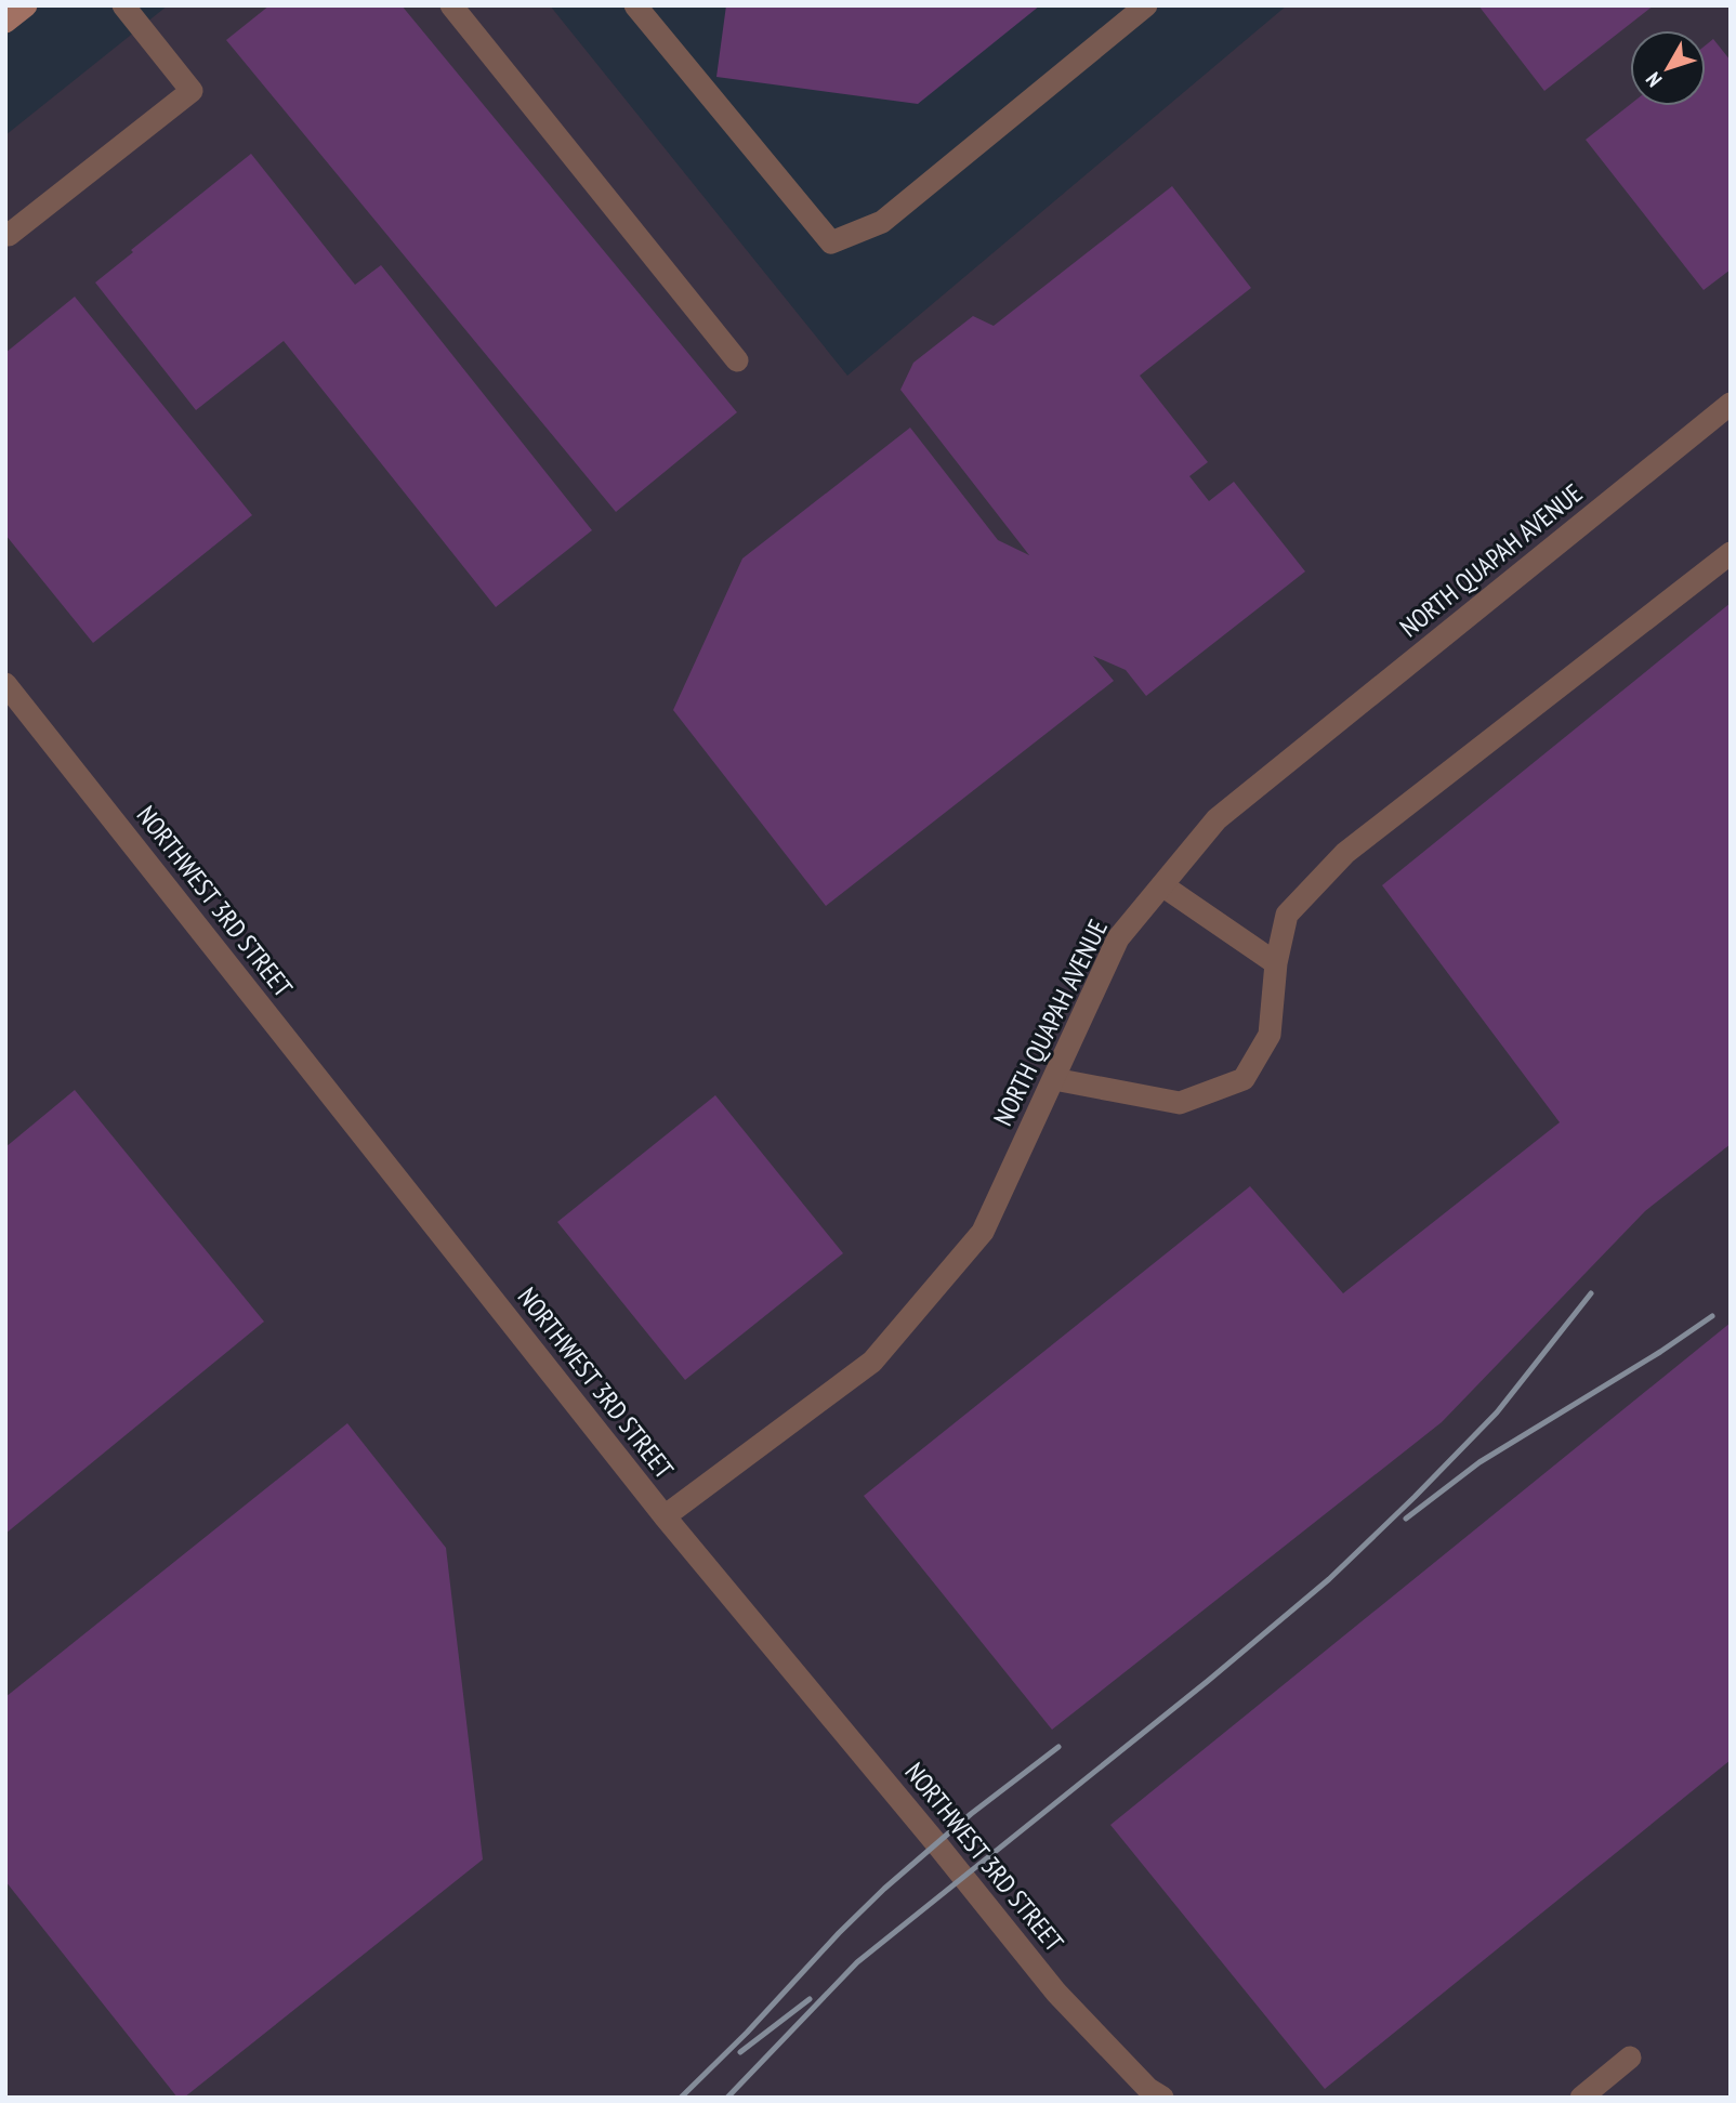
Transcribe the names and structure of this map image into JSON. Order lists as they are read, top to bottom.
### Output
{
  "streets": {
    "street": ["NORTH QUAPAH AVENUE", "NORTHWEST 3RD STREET"]
  },
  "crossings": [
    ["NORTH QUAPAH AVENUE", "NORTHWEST 3RD STREET"]
  ],
  "north": "bottom left"
}
